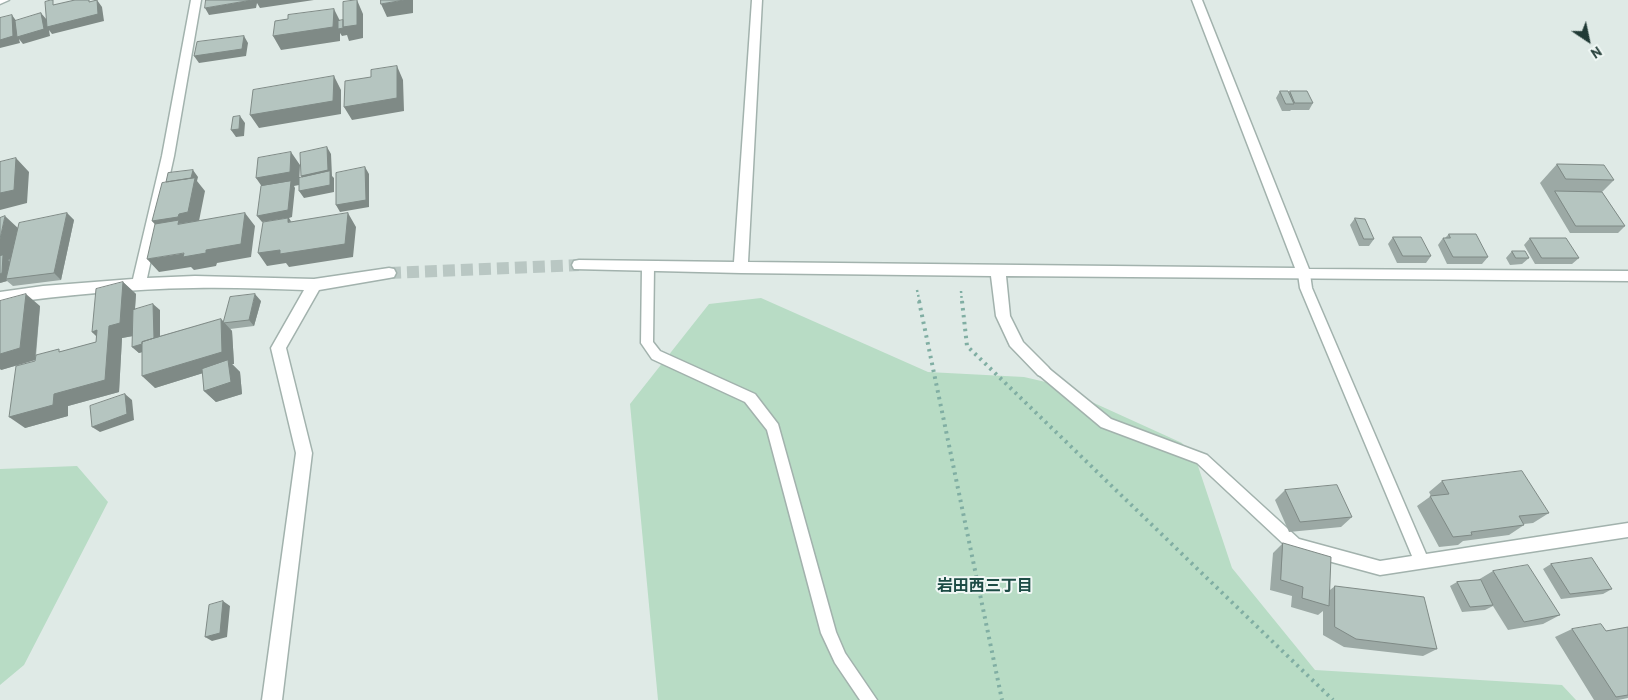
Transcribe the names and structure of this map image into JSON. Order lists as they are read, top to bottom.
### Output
{
  "districts": ["岩田西三丁目"],
  "north": "bottom right"
}
